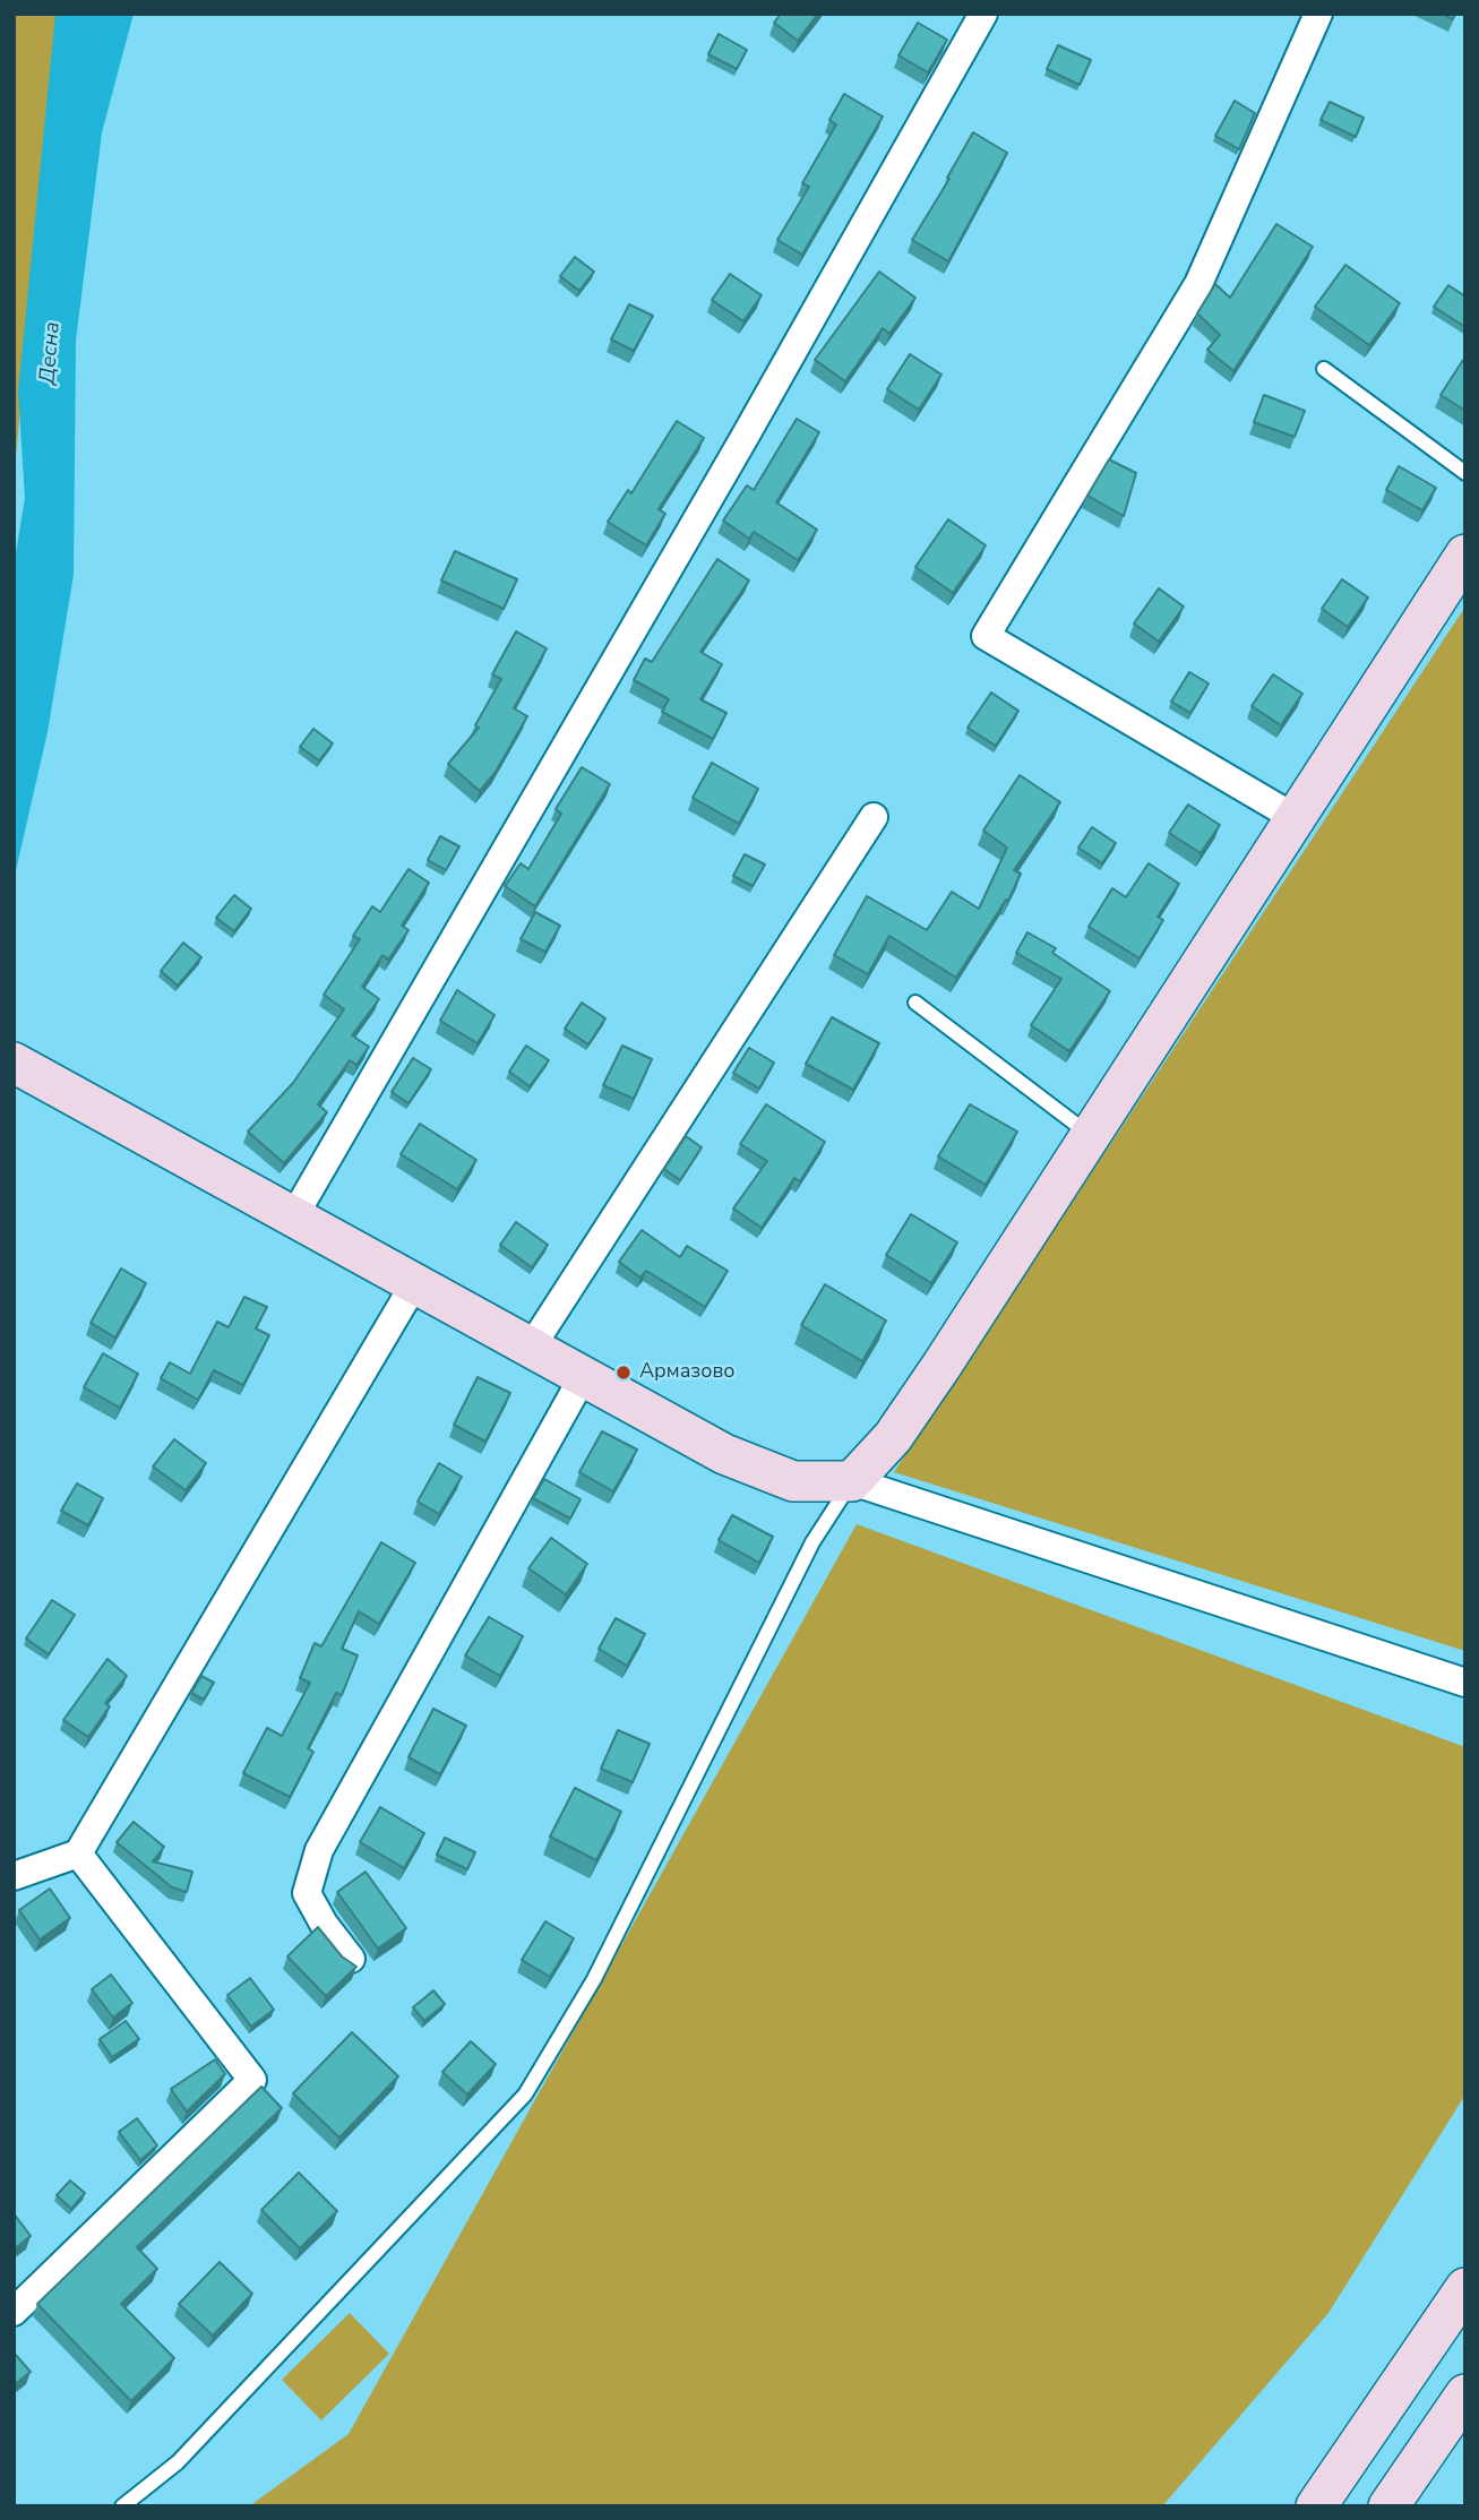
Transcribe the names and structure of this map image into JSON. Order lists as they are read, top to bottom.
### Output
{
  "water": ["Десна"],
  "places": ["Армазово"]
}
